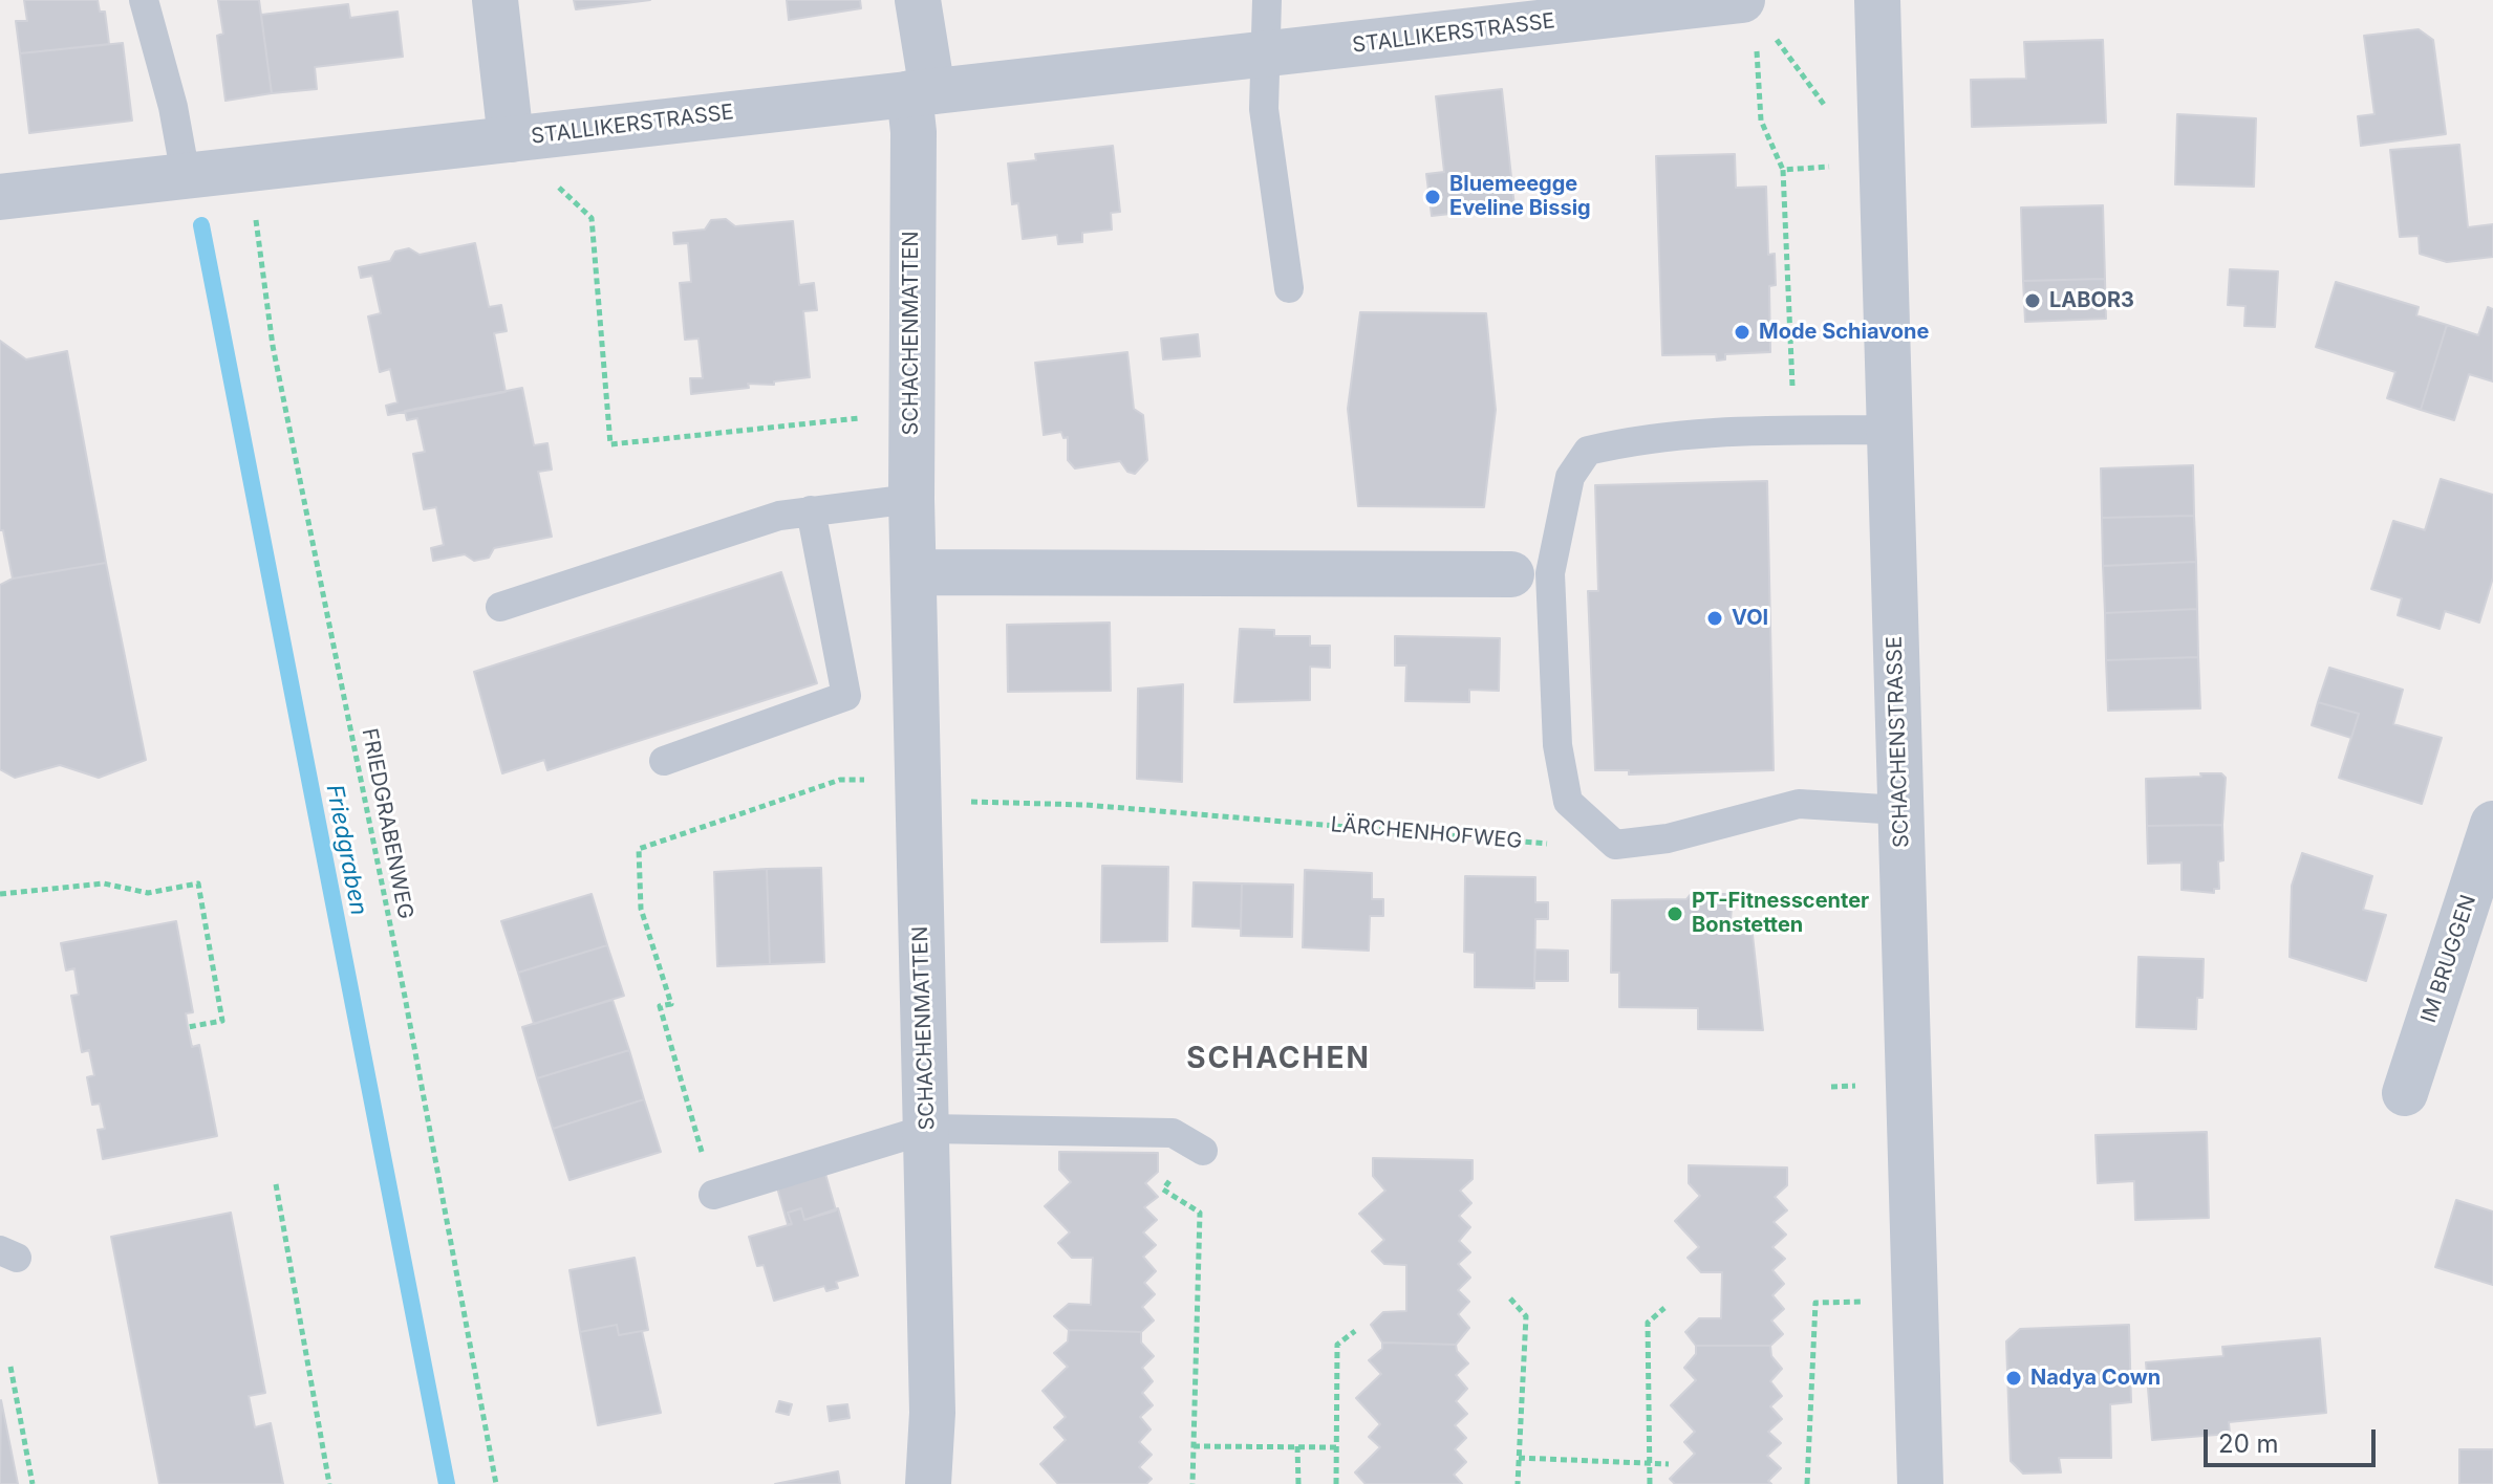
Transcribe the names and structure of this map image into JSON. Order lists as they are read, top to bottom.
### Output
{
  "streets": {
    "street": [
      "STALLIKERSTRASSE",
      "SCHACHENMATTEN",
      "SCHACHENSTRASSE",
      "IM BRUGGEN"
    ],
    "path": ["FRIEDGRABENWEG", "LÄRCHENHOFWEG"]
  },
  "crossings": [
    ["STALLIKERSTRASSE", "SCHACHENMATTEN"],
    ["STALLIKERSTRASSE", "FRIEDGRABENWEG"]
  ],
  "districts": ["SCHACHEN"],
  "water": ["Friedgraben"],
  "places": [
    "Bluemeegge Eveline Bissig",
    "LABOR3",
    "Mode Schiavone",
    "VOI",
    "PT-Fitnesscenter Bonstetten",
    "Nadya Cown"
  ],
  "scale_bar": "20 m"
}
